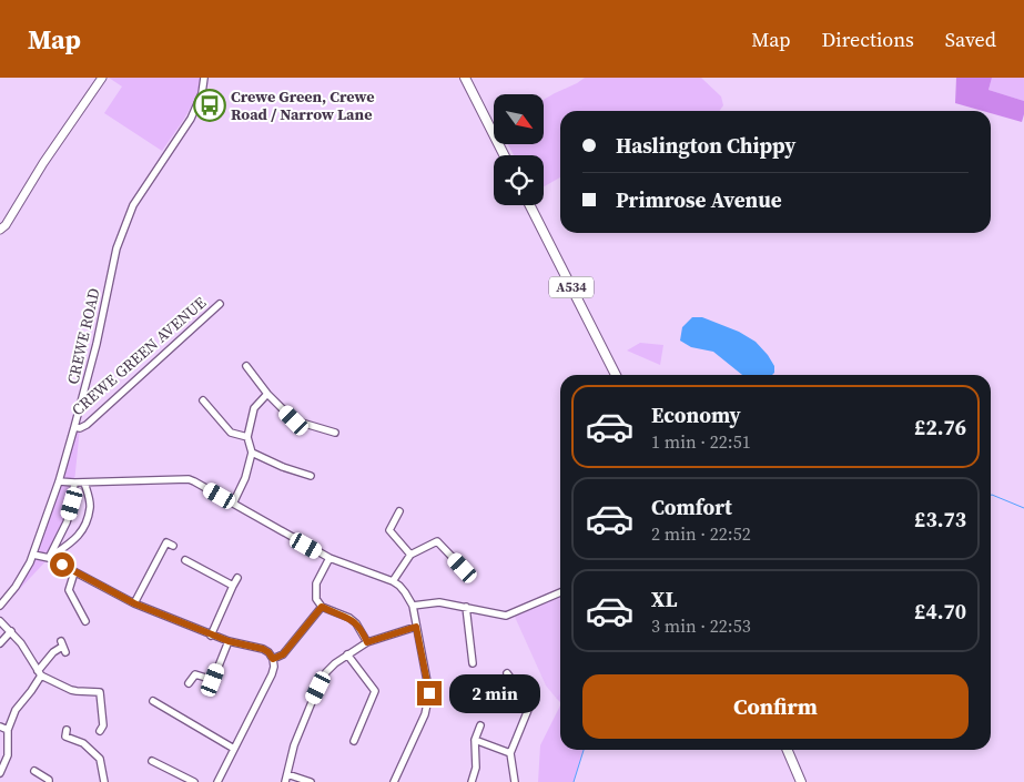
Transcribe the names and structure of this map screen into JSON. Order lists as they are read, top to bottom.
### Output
{
  "streets": {
    "highway": ["A534"],
    "street": ["CREWE ROAD", "CREWE GREEN AVENUE"]
  },
  "crossings": [
    ["CREWE ROAD", "CREWE GREEN AVENUE"]
  ],
  "places": {
    "bus stop": ["Crewe Green, Crewe Road / Narrow Lane"]
  },
  "north": "bottom right",
  "page": {
    "header": "Map",
    "nav": ["Map", "Directions", "Saved"],
    "banner": ["Haslington Chippy", "Primrose Avenue"],
    "list": [
      {
        "name": "Economy",
        "note": "1 min · 22:51",
        "value": "£2.76"
      },
      {
        "name": "Comfort",
        "note": "2 min · 22:52",
        "value": "£3.73"
      },
      {
        "name": "XL",
        "note": "3 min · 22:53",
        "value": "£4.70"
      }
    ],
    "buttons": "Confirm",
    "bubble": "2 min"
  }
}
